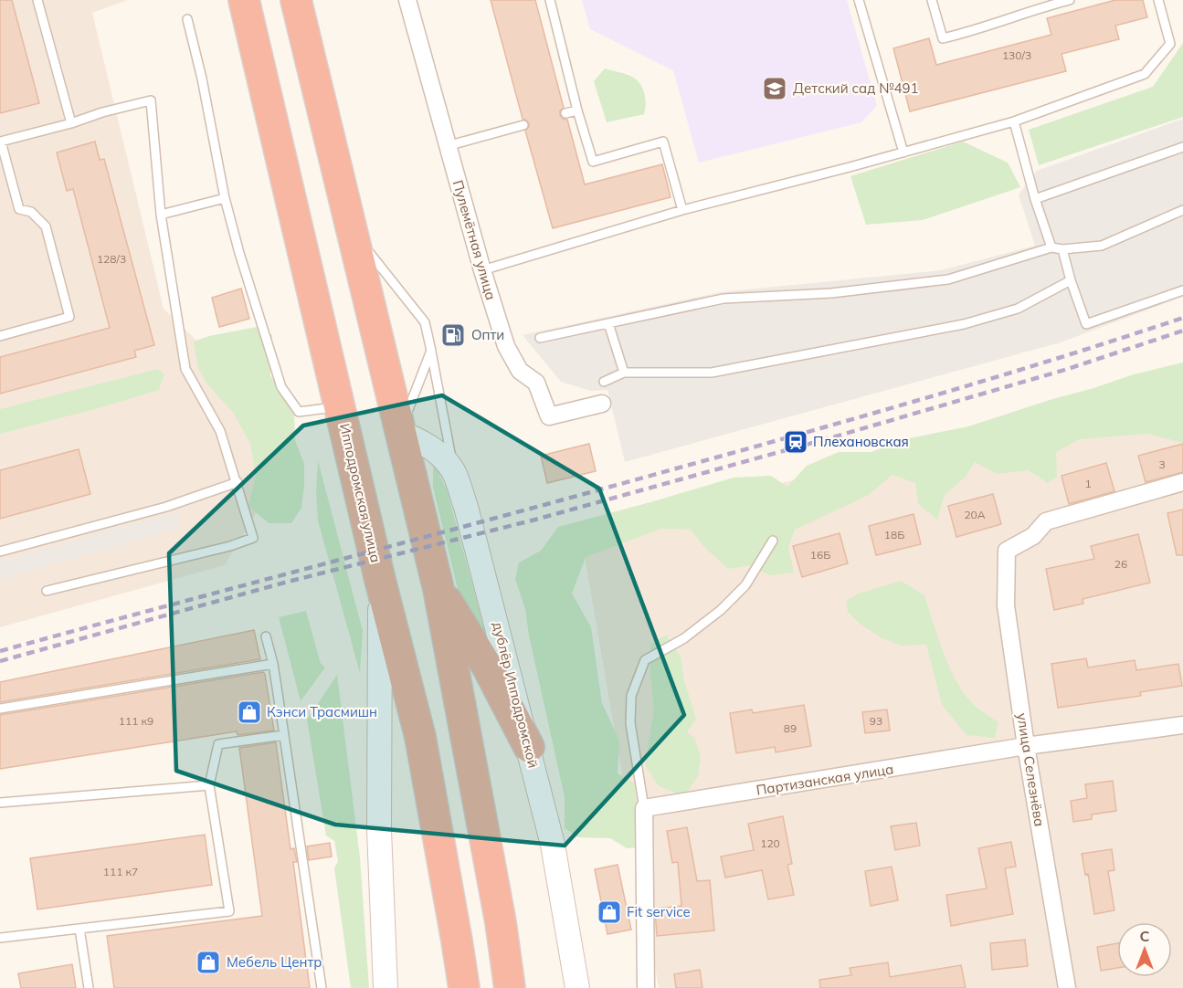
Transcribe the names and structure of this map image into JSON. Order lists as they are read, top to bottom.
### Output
{
  "streets": {
    "highway": ["Ипподромская улица"],
    "street": [
      "Пулемётная улица",
      "дублёр Ипподромской",
      "улица Селезнёва",
      "Партизанская улица"
    ]
  },
  "crossings": [
    ["улица Селезнёва", "Партизанская улица"]
  ],
  "places": {
    "school or university": ["Детский сад №491"],
    "fuel station": ["Опти"],
    "station": ["Плехановская"],
    "shop": ["Кэнси Трасмишн", "Fit service", "Мебель Центр"]
  },
  "house_numbers": [
    "130/3",
    "128/3",
    "3",
    "1",
    "20А",
    "18Б",
    "16Б",
    "26",
    "111 к9",
    "93",
    "89",
    "120",
    "111 к7"
  ],
  "north": "top"
}
